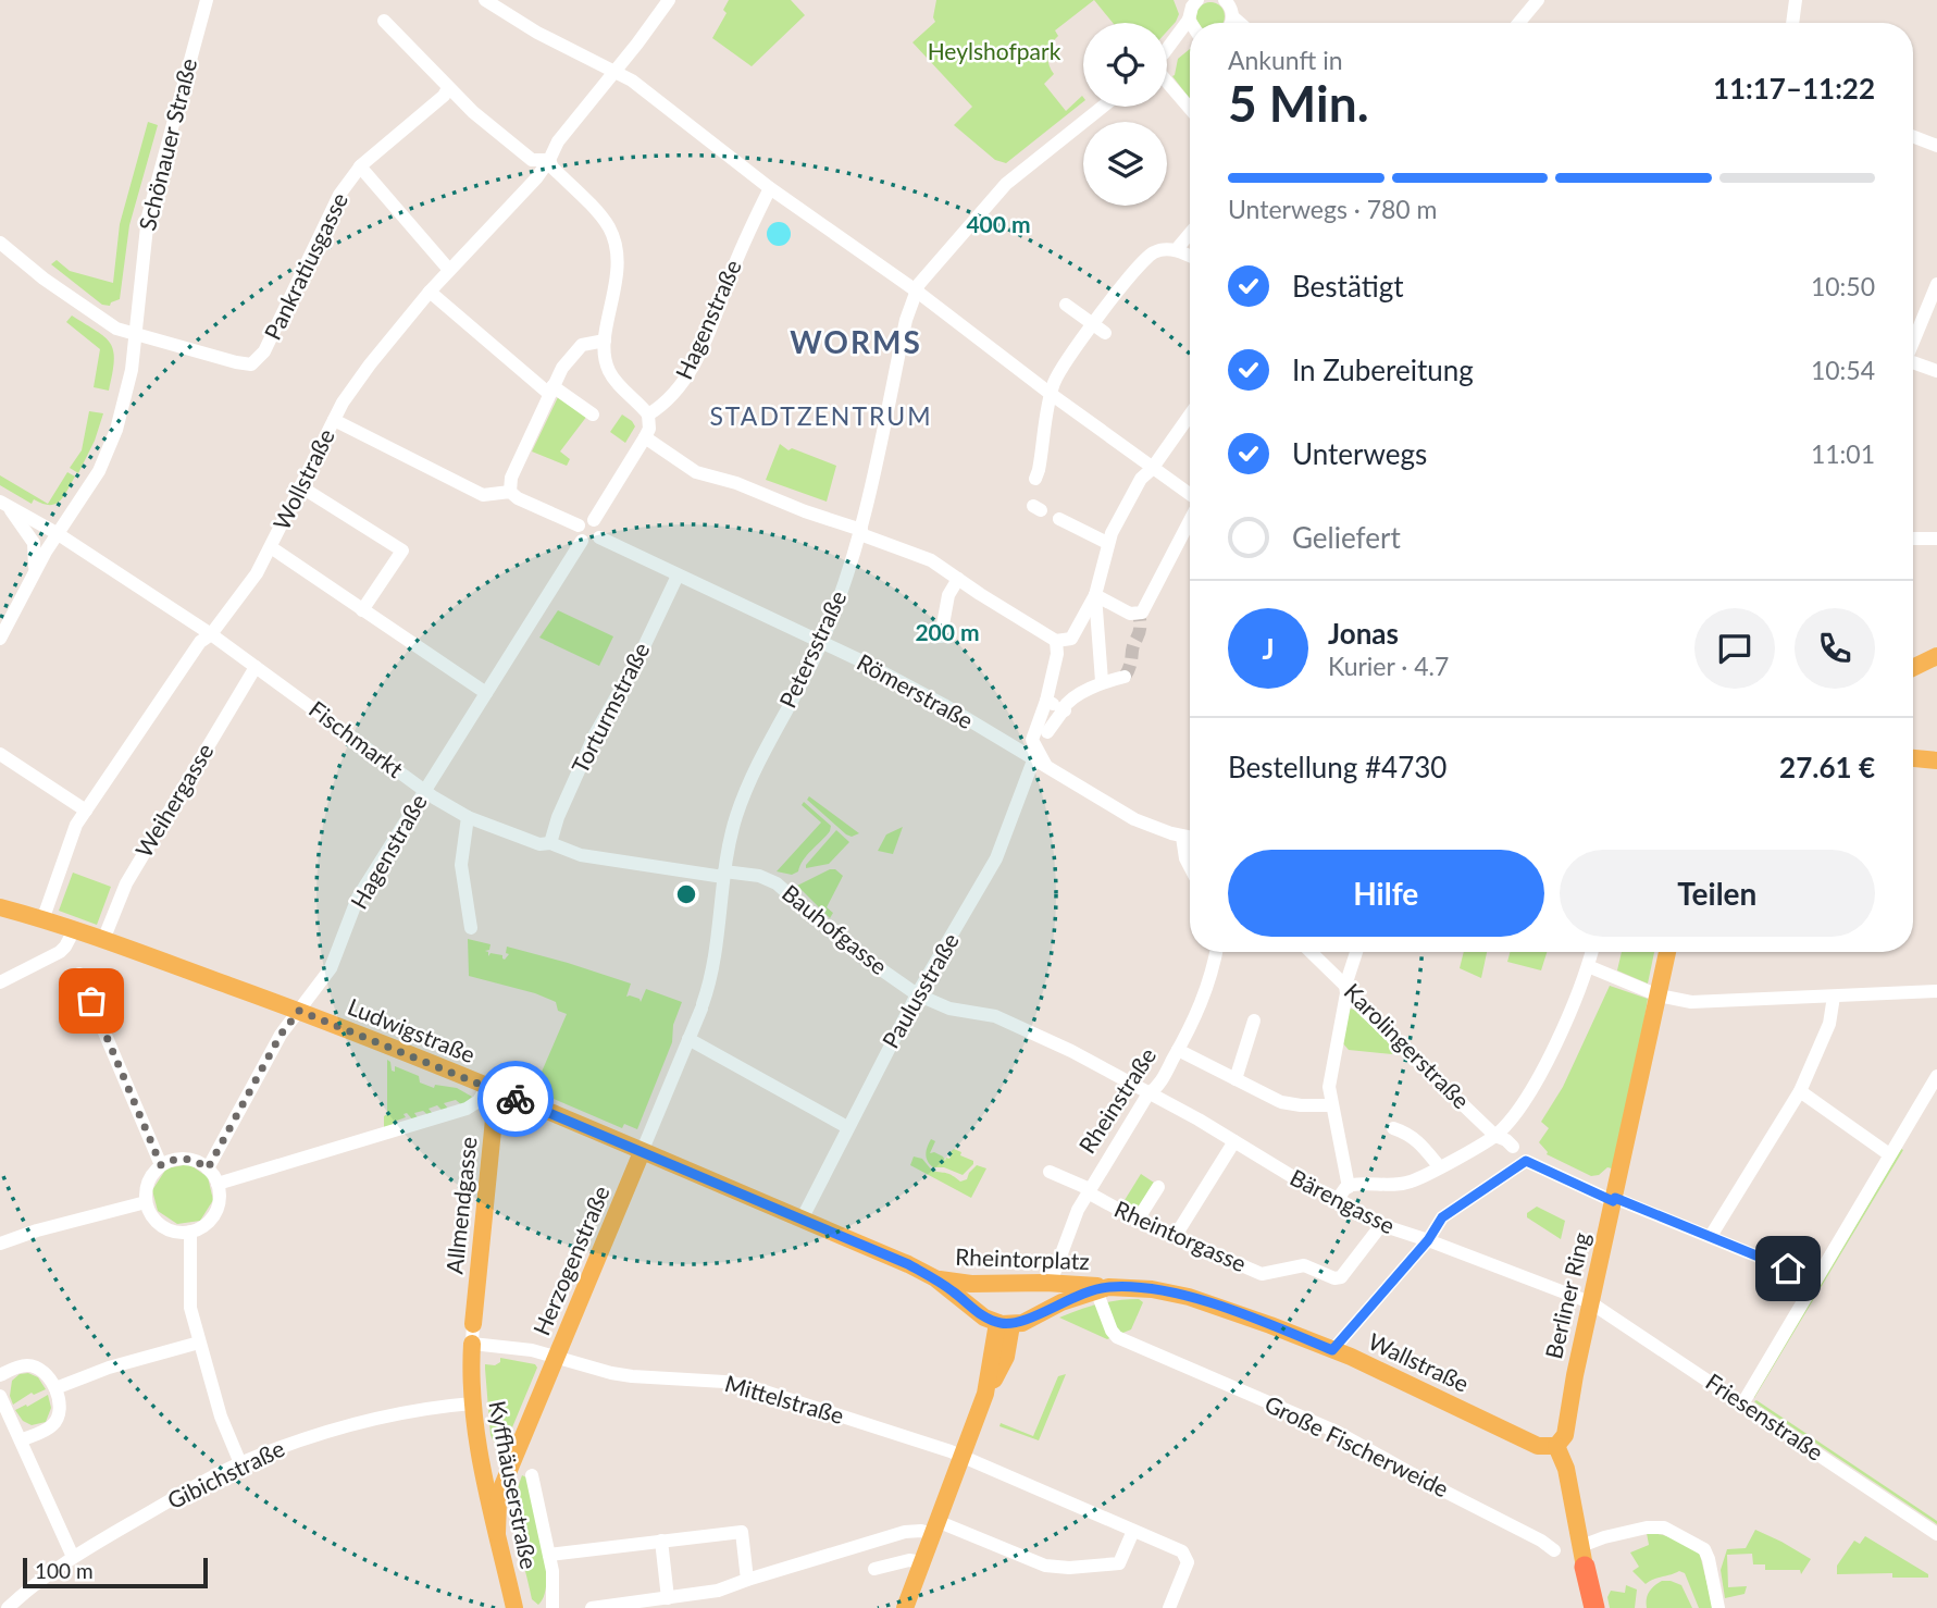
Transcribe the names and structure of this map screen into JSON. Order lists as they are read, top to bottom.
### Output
{
  "streets": {
    "main road": [
      "Ludwigstraße",
      "Allmendgasse",
      "Rheintorplatz",
      "Herzogenstraße",
      "Berliner Ring",
      "Wallstraße",
      "Kyffhäuserstraße"
    ],
    "street": [
      "Schönauer Straße",
      "Pankratiusgasse",
      "Hagenstraße",
      "Wollstraße",
      "Petersstraße",
      "Römerstraße",
      "Torturmstraße",
      "Fischmarkt",
      "Weihergasse",
      "Bauhofgasse",
      "Paulusstraße",
      "Karolingerstraße",
      "Rheinstraße",
      "Bärengasse",
      "Rheintorgasse",
      "Mittelstraße",
      "Friesenstraße",
      "Große Fischerweide",
      "Gibichstraße"
    ]
  },
  "crossings": [
    ["Schönauer Straße", "Pankratiusgasse"],
    ["Schönauer Straße", "Fischmarkt"],
    ["Hagenstraße", "Römerstraße"],
    ["Hagenstraße", "Fischmarkt"],
    ["Hagenstraße", "Ludwigstraße"],
    ["Wollstraße", "Fischmarkt"],
    ["Wollstraße", "Ludwigstraße"],
    ["Petersstraße", "Römerstraße"],
    ["Petersstraße", "Bauhofgasse"],
    ["Petersstraße", "Herzogenstraße"],
    ["Römerstraße", "Torturmstraße"],
    ["Römerstraße", "Paulusstraße"],
    ["Torturmstraße", "Fischmarkt"],
    ["Torturmstraße", "Bauhofgasse"],
    ["Fischmarkt", "Weihergasse"],
    ["Fischmarkt", "Bauhofgasse"],
    ["Weihergasse", "Ludwigstraße"],
    ["Bauhofgasse", "Paulusstraße"],
    ["Bauhofgasse", "Rheinstraße"],
    ["Bauhofgasse", "Bärengasse"],
    ["Paulusstraße", "Ludwigstraße"],
    ["Ludwigstraße", "Allmendgasse"],
    ["Ludwigstraße", "Rheintorplatz"],
    ["Ludwigstraße", "Herzogenstraße"],
    ["Ludwigstraße", "Wallstraße"],
    ["Karolingerstraße", "Berliner Ring"],
    ["Rheinstraße", "Bärengasse"],
    ["Rheinstraße", "Rheintorgasse"],
    ["Rheinstraße", "Rheintorplatz"],
    ["Bärengasse", "Rheintorgasse"],
    ["Bärengasse", "Berliner Ring"],
    ["Bärengasse", "Friesenstraße"],
    ["Allmendgasse", "Kyffhäuserstraße"],
    ["Rheintorplatz", "Wallstraße"],
    ["Rheintorplatz", "Große Fischerweide"],
    ["Herzogenstraße", "Mittelstraße"],
    ["Herzogenstraße", "Kyffhäuserstraße"],
    ["Berliner Ring", "Wallstraße"],
    ["Berliner Ring", "Friesenstraße"],
    ["Wallstraße", "Große Fischerweide"],
    ["Mittelstraße", "Kyffhäuserstraße"],
    ["Gibichstraße", "Kyffhäuserstraße"]
  ],
  "districts": ["WORMS", "STADTZENTRUM"],
  "parks": ["Heylshofpark"],
  "scale_bar": "100 m",
  "page": {
    "heading": ["5 Min.", "Ankunft in", "11:17–11:22"],
    "panel": [
      "Jonas",
      "Kurier · 4.7",
      "Bestellung #4730",
      "27.61 €"
    ],
    "bar": "Unterwegs · 780 m",
    "list": [
      ["Bestätigt", "10:50"],
      ["In Zubereitung", "10:54"],
      ["Unterwegs", "11:01"],
      "Geliefert"
    ],
    "round": "J",
    "buttons": ["Hilfe", "Teilen"],
    "scale": "100 m"
  },
  "rings": ["400 m", "200 m"]
}
